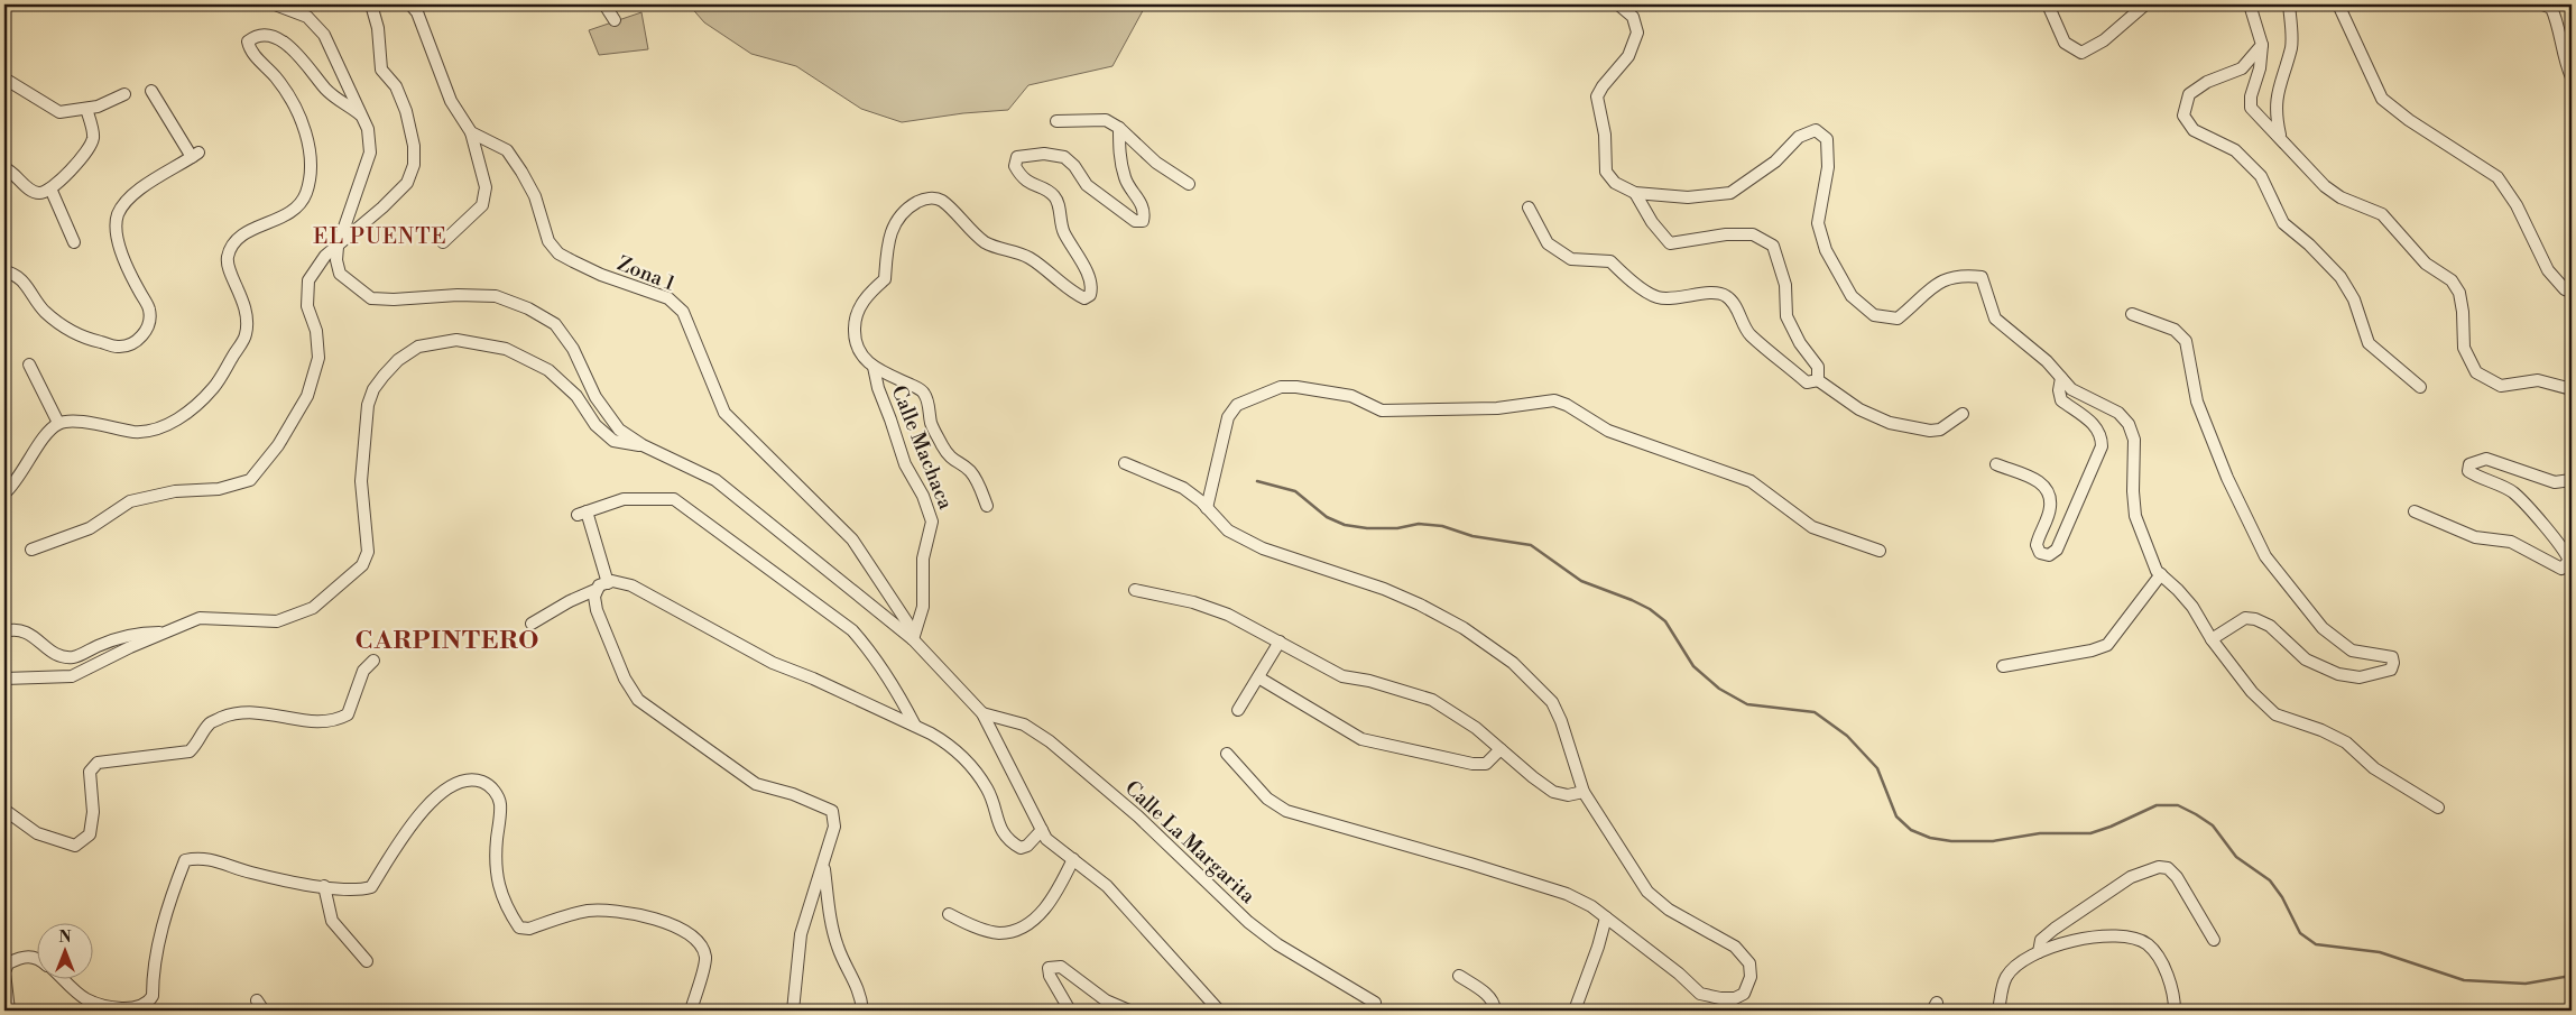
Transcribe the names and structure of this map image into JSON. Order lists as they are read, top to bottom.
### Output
{
  "streets": {
    "street": ["Zona 1", "Calle Machaca", "Calle La Margarita"]
  },
  "crossings": [
    ["Zona 1", "Calle Machaca"]
  ],
  "districts": ["EL PUENTE", "CARPINTERO"],
  "north": "top"
}
